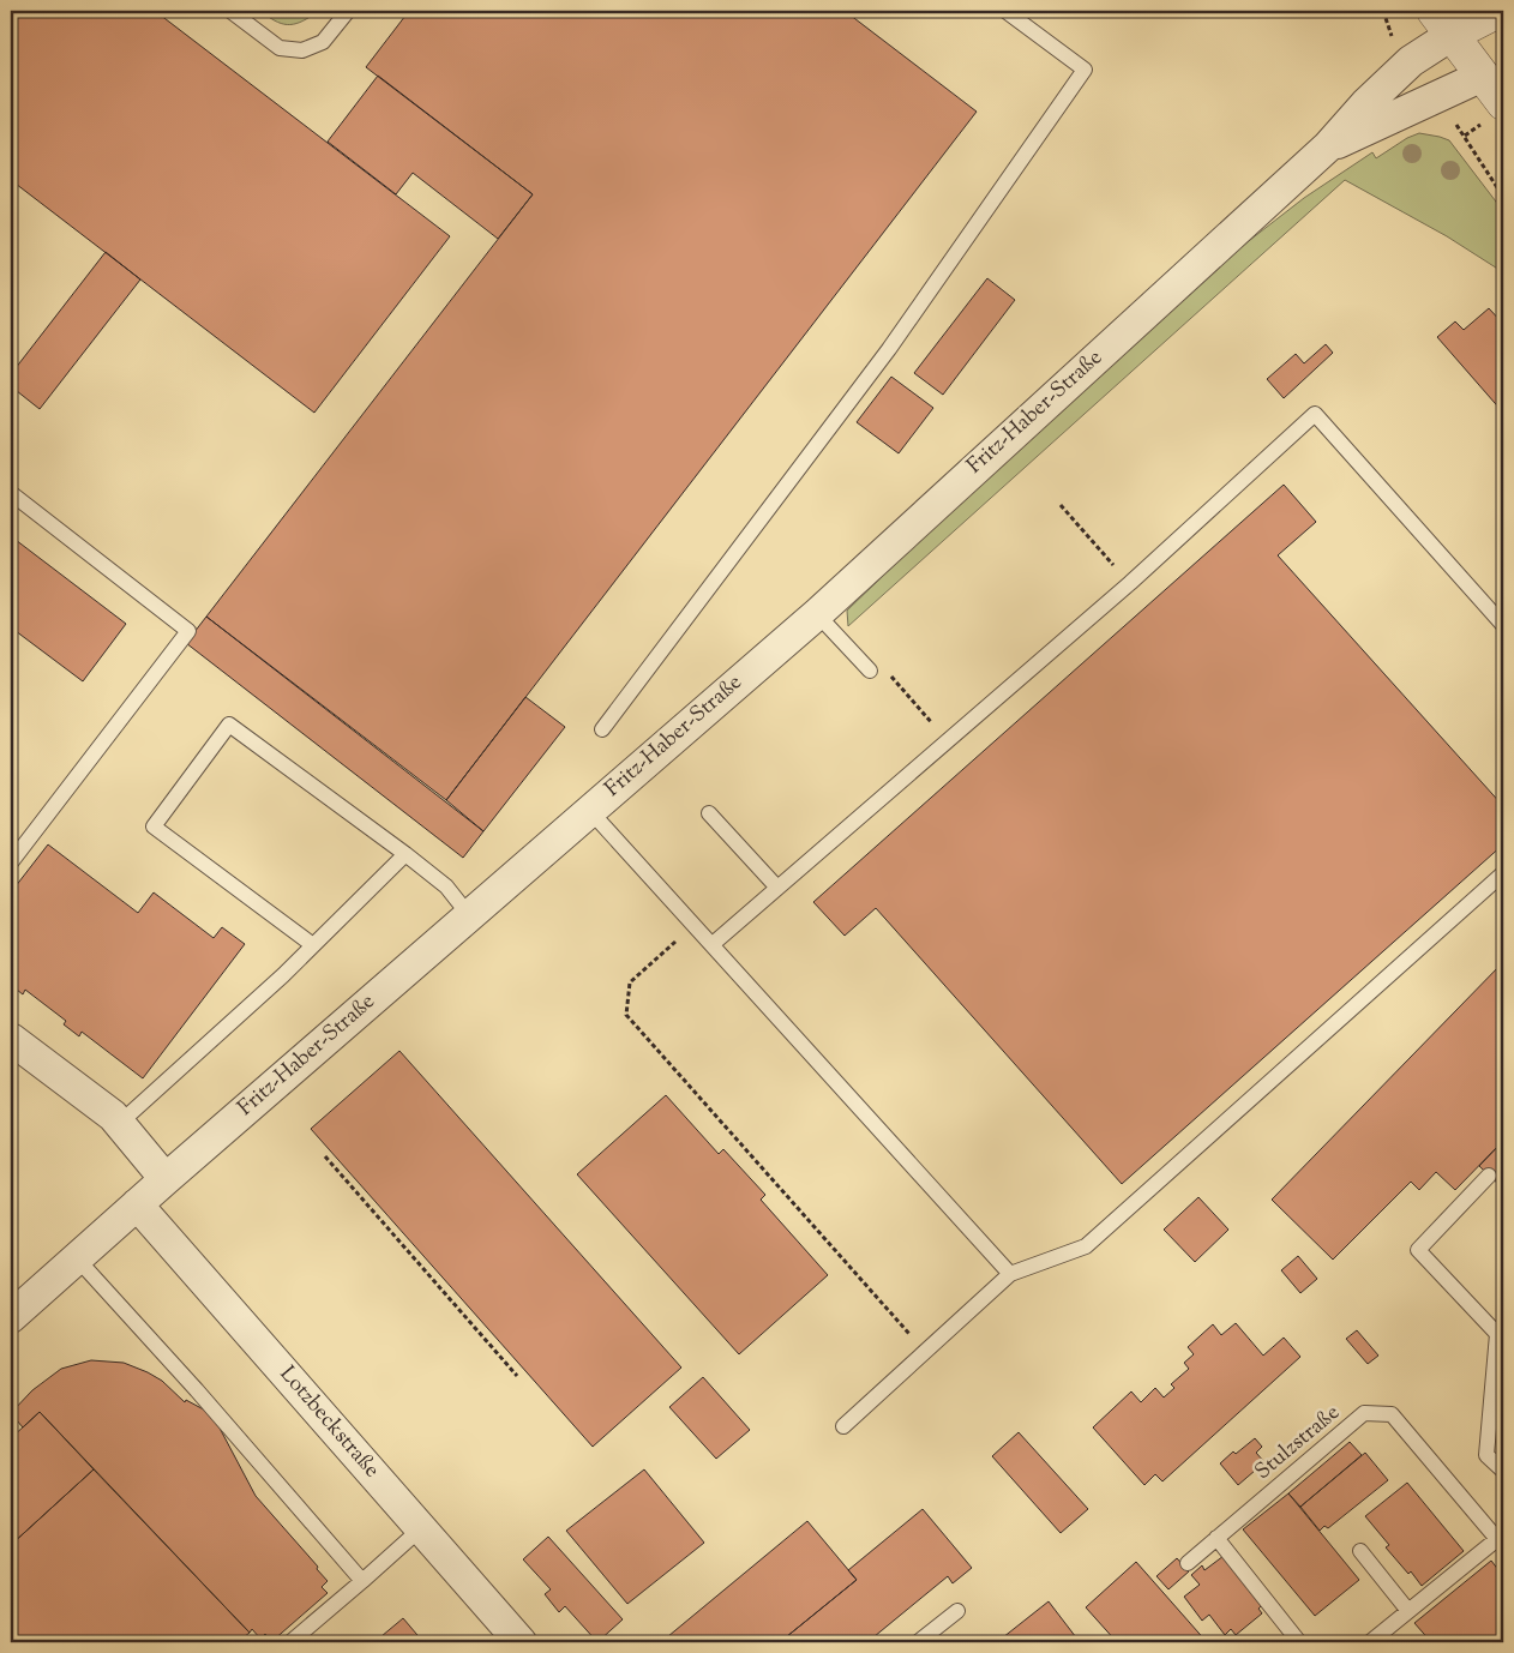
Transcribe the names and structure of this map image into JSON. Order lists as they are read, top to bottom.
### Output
{
  "streets": {
    "street": ["Fritz-Haber-Straße", "Lotzbeckstraße"],
    "lane": ["Stulzstraße"]
  },
  "crossings": [
    ["Fritz-Haber-Straße", "Lotzbeckstraße"]
  ]
}
